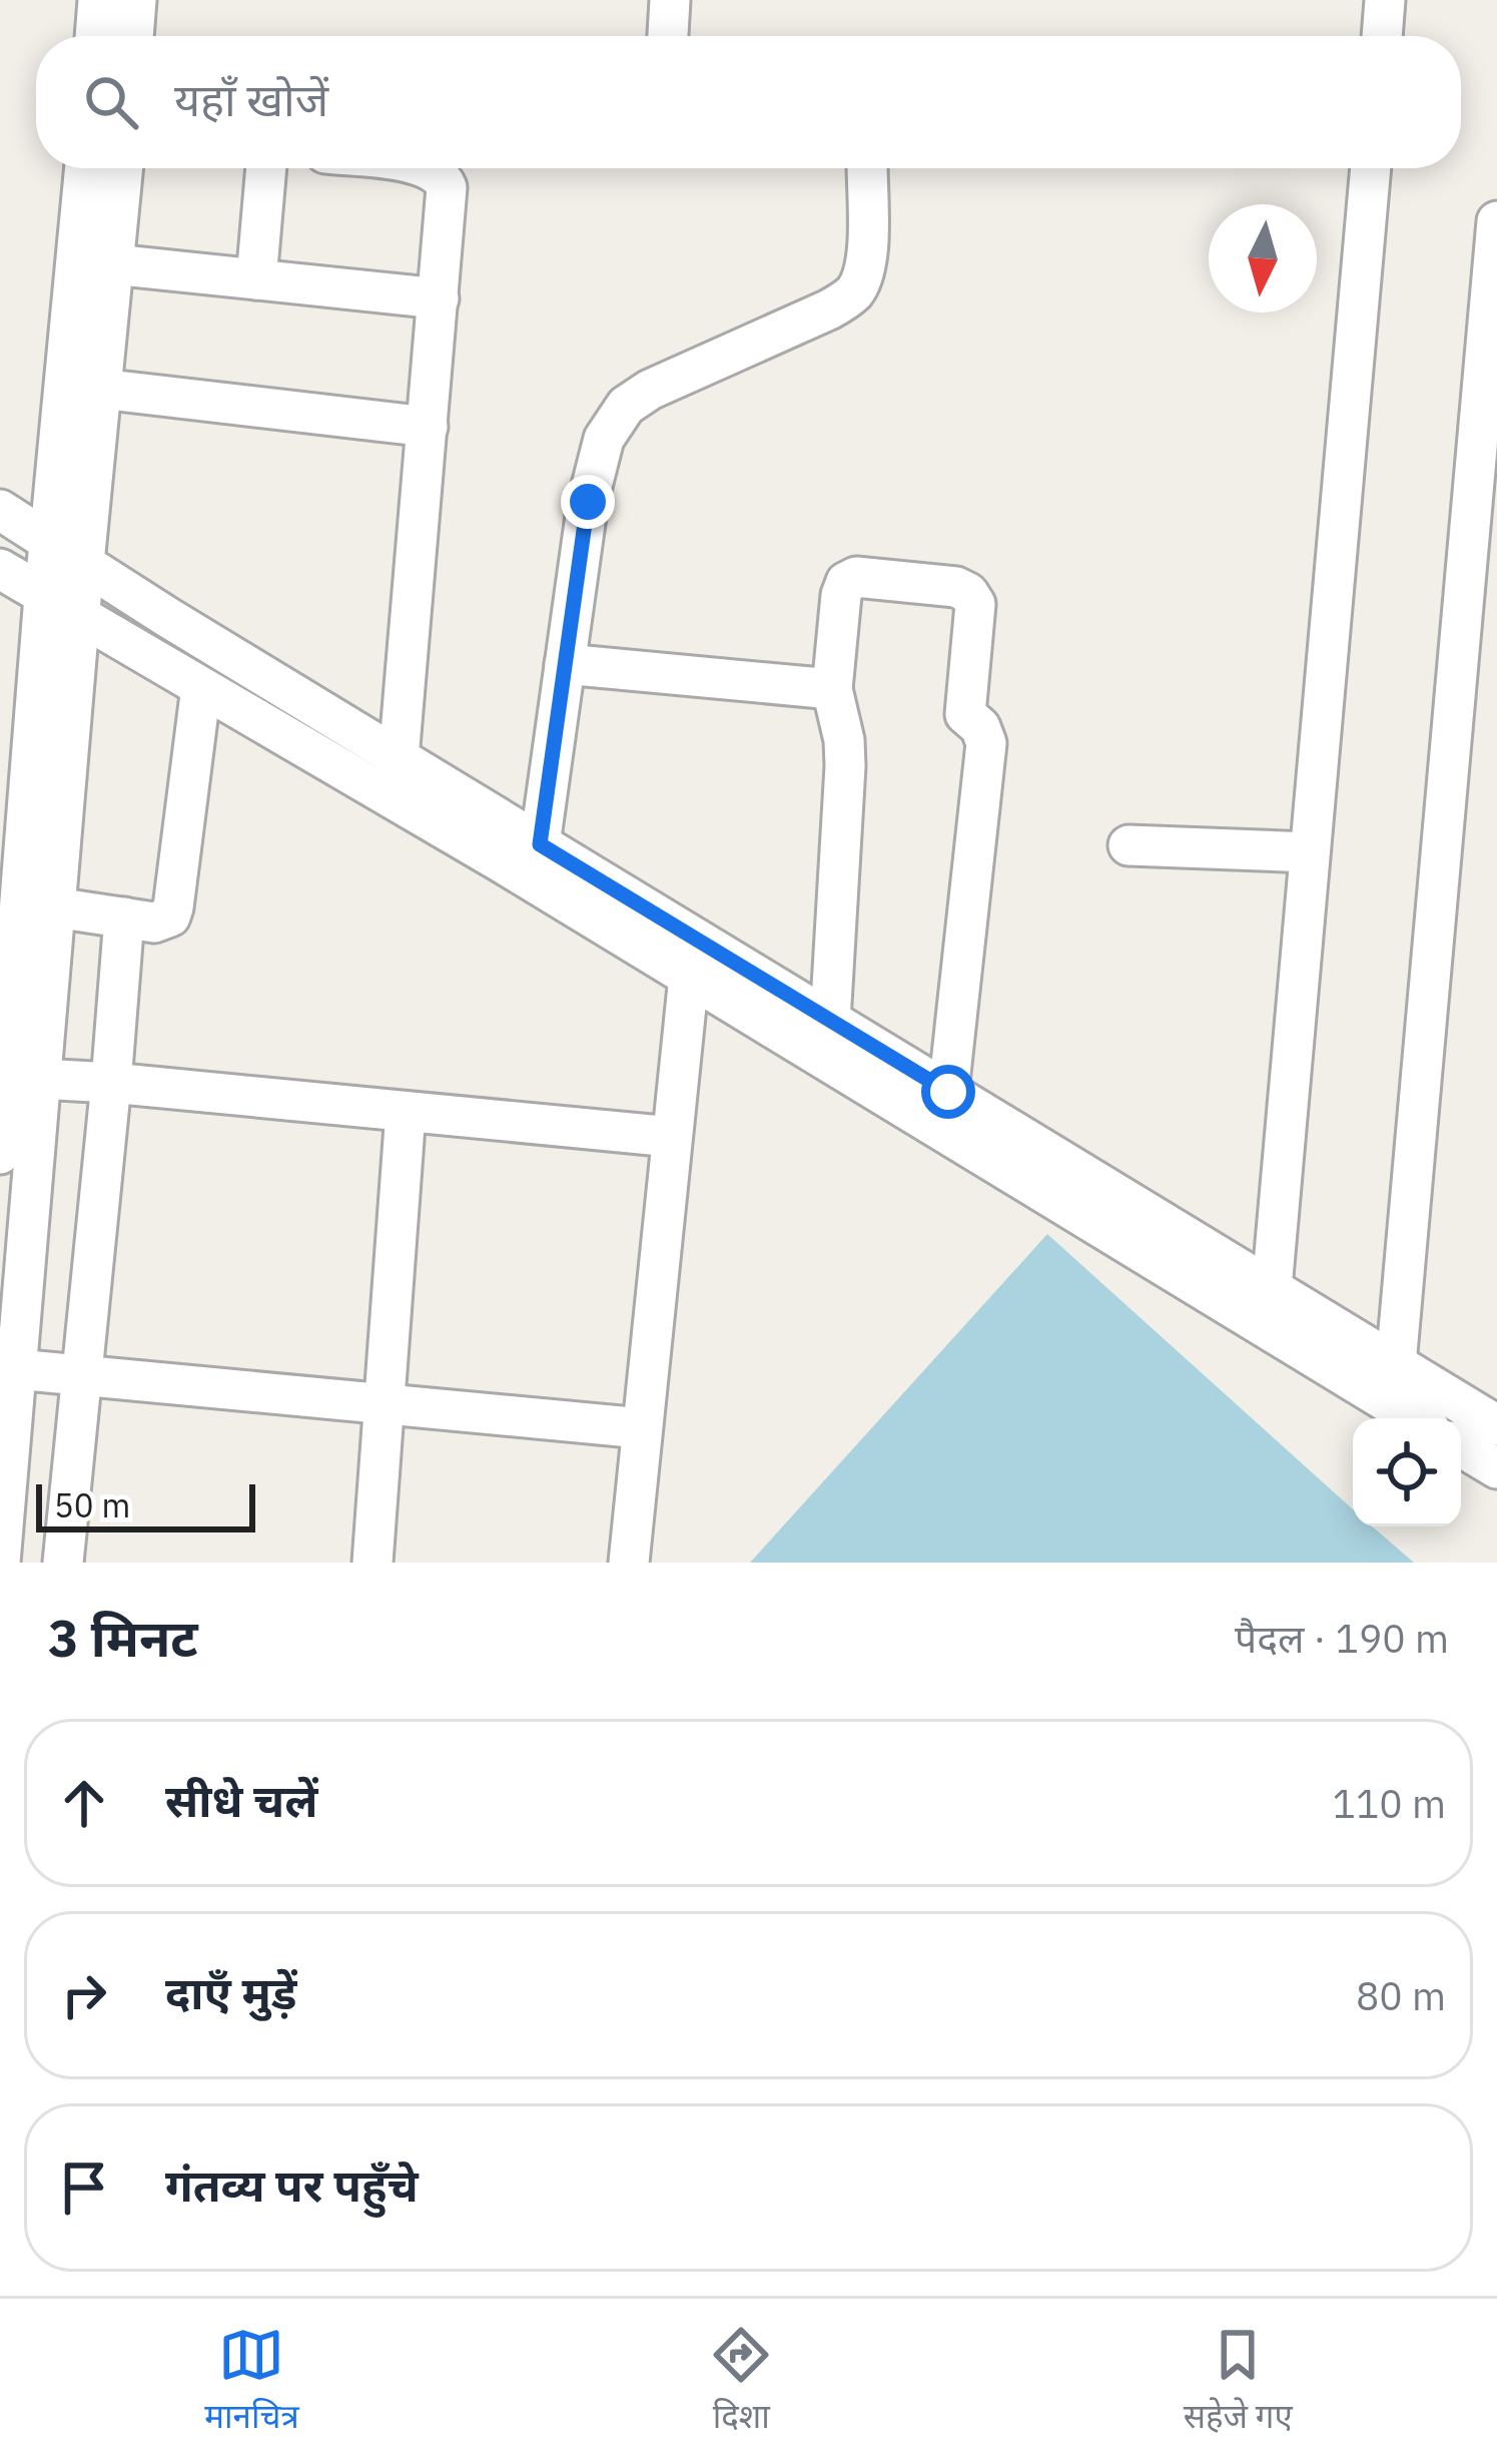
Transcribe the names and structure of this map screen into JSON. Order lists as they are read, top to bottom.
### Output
{
  "scale_bar": "50 m",
  "north": "bottom",
  "page": {
    "search": "यहाँ खोजें",
    "scale": "50 m",
    "heading": ["3 मिनट", "पैदल · 190 m"],
    "list": [
      ["सीधे चलें", "110 m"],
      ["दाएँ मुड़ें", "80 m"],
      "गंतव्य पर पहुँचे"
    ],
    "nav": ["मानचित्र", "दिशा", "सहेजे गए"]
  }
}
